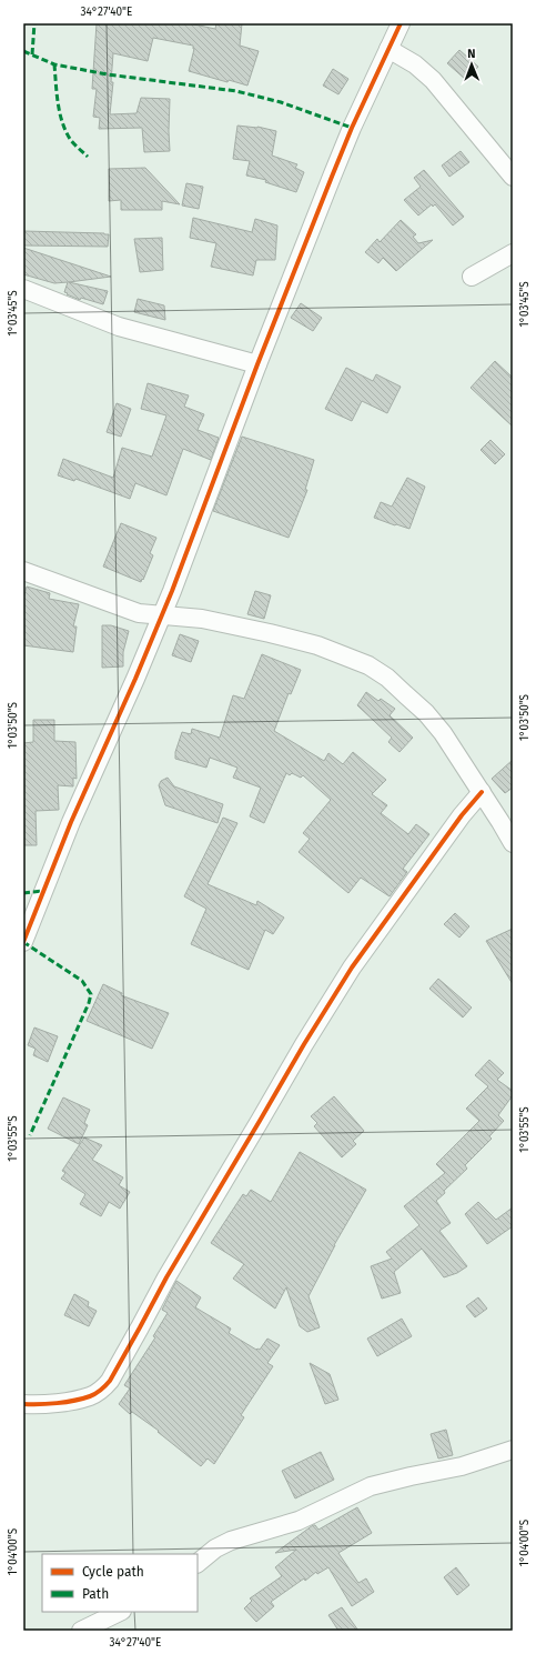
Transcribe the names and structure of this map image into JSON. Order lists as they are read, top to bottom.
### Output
{
  "legend": ["Cycle path", "Path"],
  "north": "top",
  "coordinates": [
    "34°27'40\"E",
    "1°03'45\"S",
    "1°03'50\"S",
    "1°03'55\"S",
    "1°04'00\"S"
  ]
}
